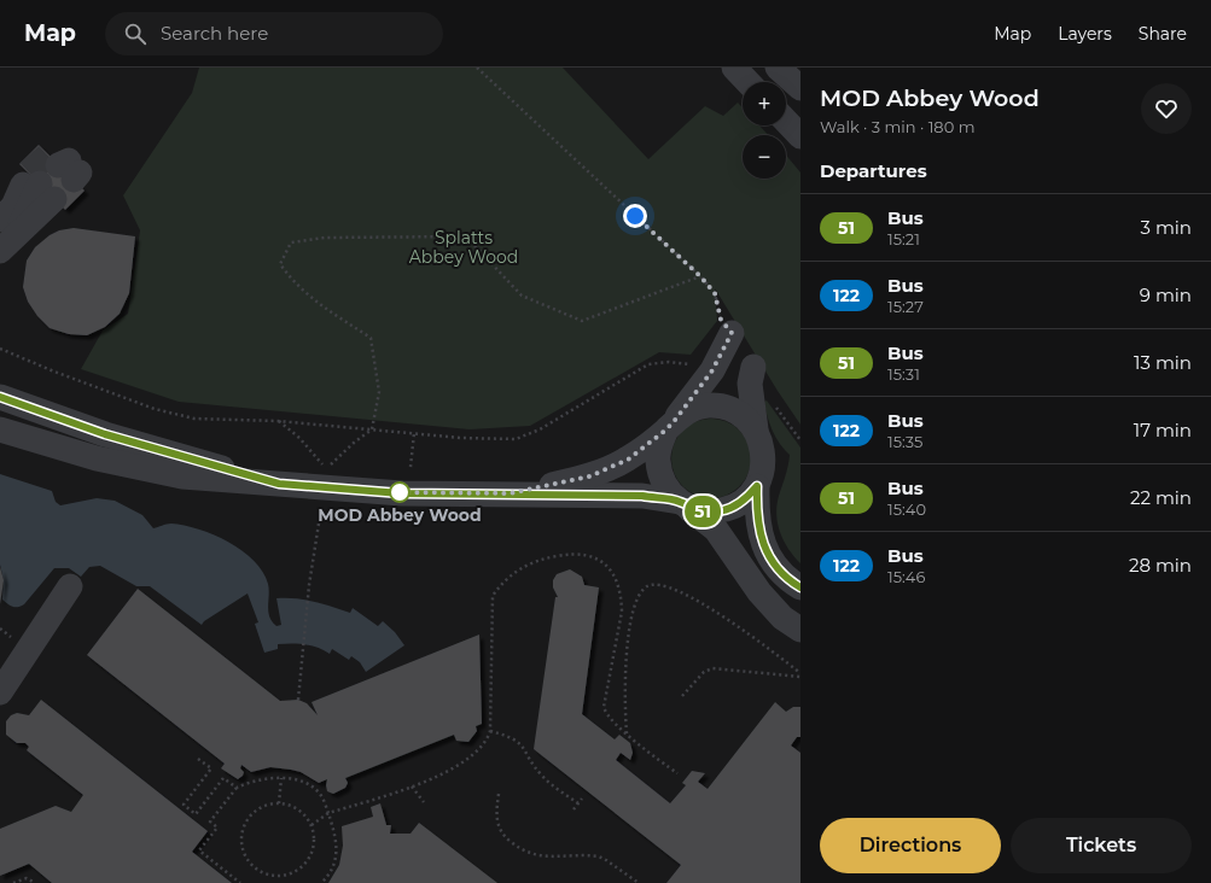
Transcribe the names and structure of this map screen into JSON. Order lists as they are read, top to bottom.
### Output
{
  "parks": ["Splatts Abbey Wood"],
  "places": ["MOD Abbey Wood"],
  "lines": ["bus line 51"],
  "page": {
    "header": "Map",
    "search": "Search here",
    "nav": ["Map", "Layers", "Share"],
    "on_map": "51",
    "heading": [
      ["MOD Abbey Wood", "Walk · 3 min · 180 m"],
      "Departures"
    ],
    "map_buttons": ["+", "−"],
    "list": [
      {
        "mark": "51",
        "name": "Bus",
        "note": "15:21",
        "value": "3 min"
      },
      {
        "mark": "122",
        "name": "Bus",
        "note": "15:27",
        "value": "9 min"
      },
      {
        "mark": "51",
        "name": "Bus",
        "note": "15:31",
        "value": "13 min"
      },
      {
        "mark": "122",
        "name": "Bus",
        "note": "15:35",
        "value": "17 min"
      },
      {
        "mark": "51",
        "name": "Bus",
        "note": "15:40",
        "value": "22 min"
      },
      {
        "mark": "122",
        "name": "Bus",
        "note": "15:46",
        "value": "28 min"
      }
    ],
    "buttons": ["Directions", "Tickets"]
  }
}
